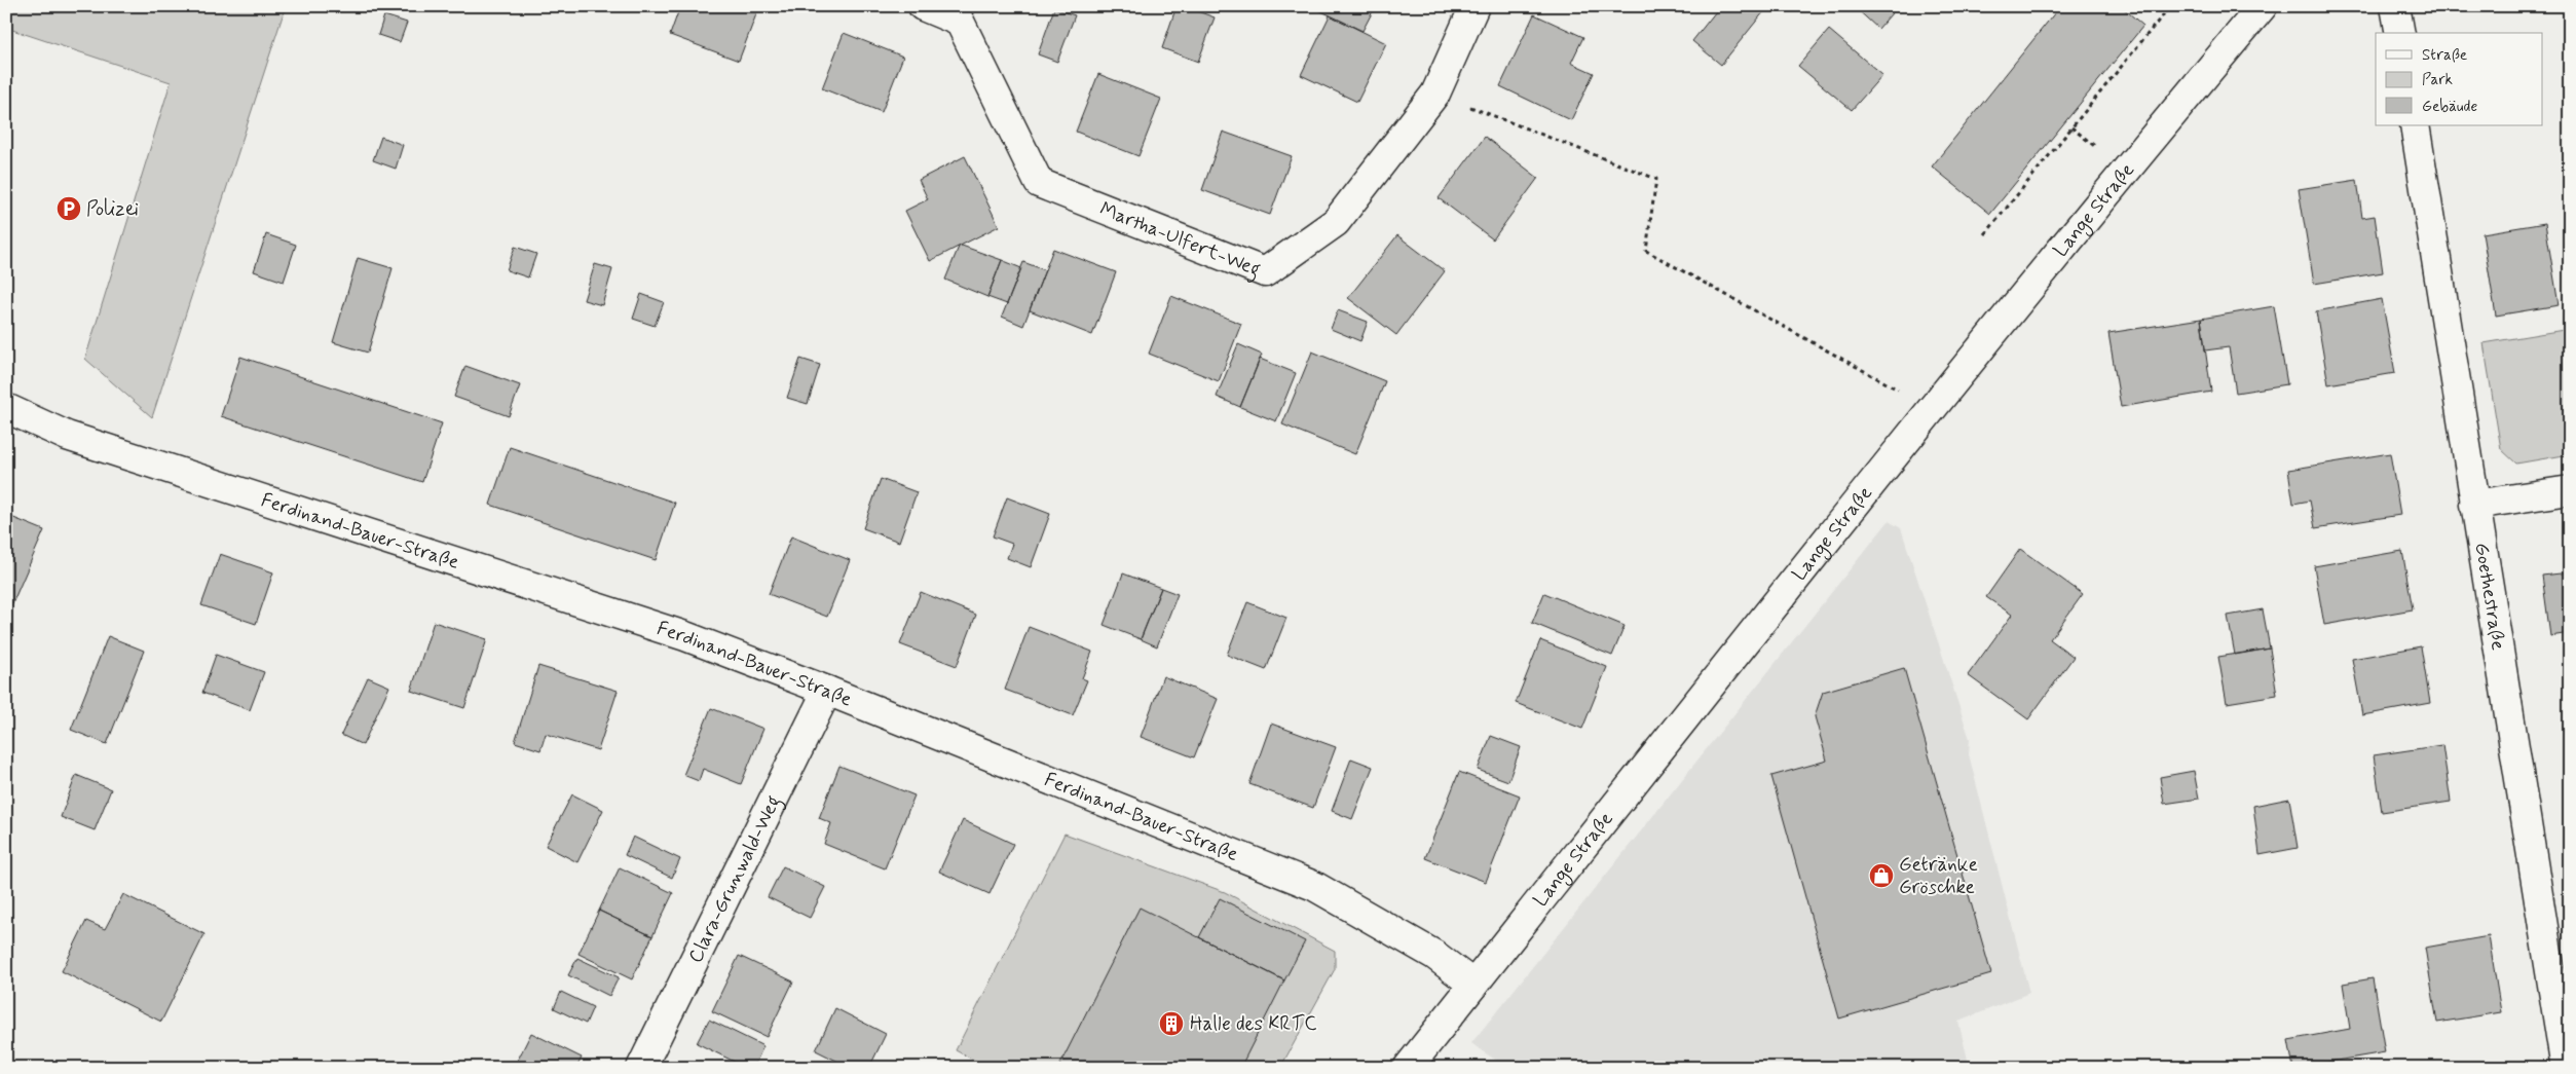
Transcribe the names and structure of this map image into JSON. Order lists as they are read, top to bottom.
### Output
{
  "streets": {
    "street": [
      "Lange Straße",
      "Martha-Ulfert-Weg",
      "Ferdinand-Bauer-Straße",
      "Goethestraße",
      "Clara-Grunwald-Weg"
    ]
  },
  "crossings": [
    ["Lange Straße", "Ferdinand-Bauer-Straße"],
    ["Ferdinand-Bauer-Straße", "Clara-Grunwald-Weg"]
  ],
  "places": {
    "parking": ["Polizei"],
    "shop": ["Getränke Gröschke"],
    "building": ["Halle des KRTC"]
  },
  "legend": ["Straße", "Park", "Gebäude"]
}
